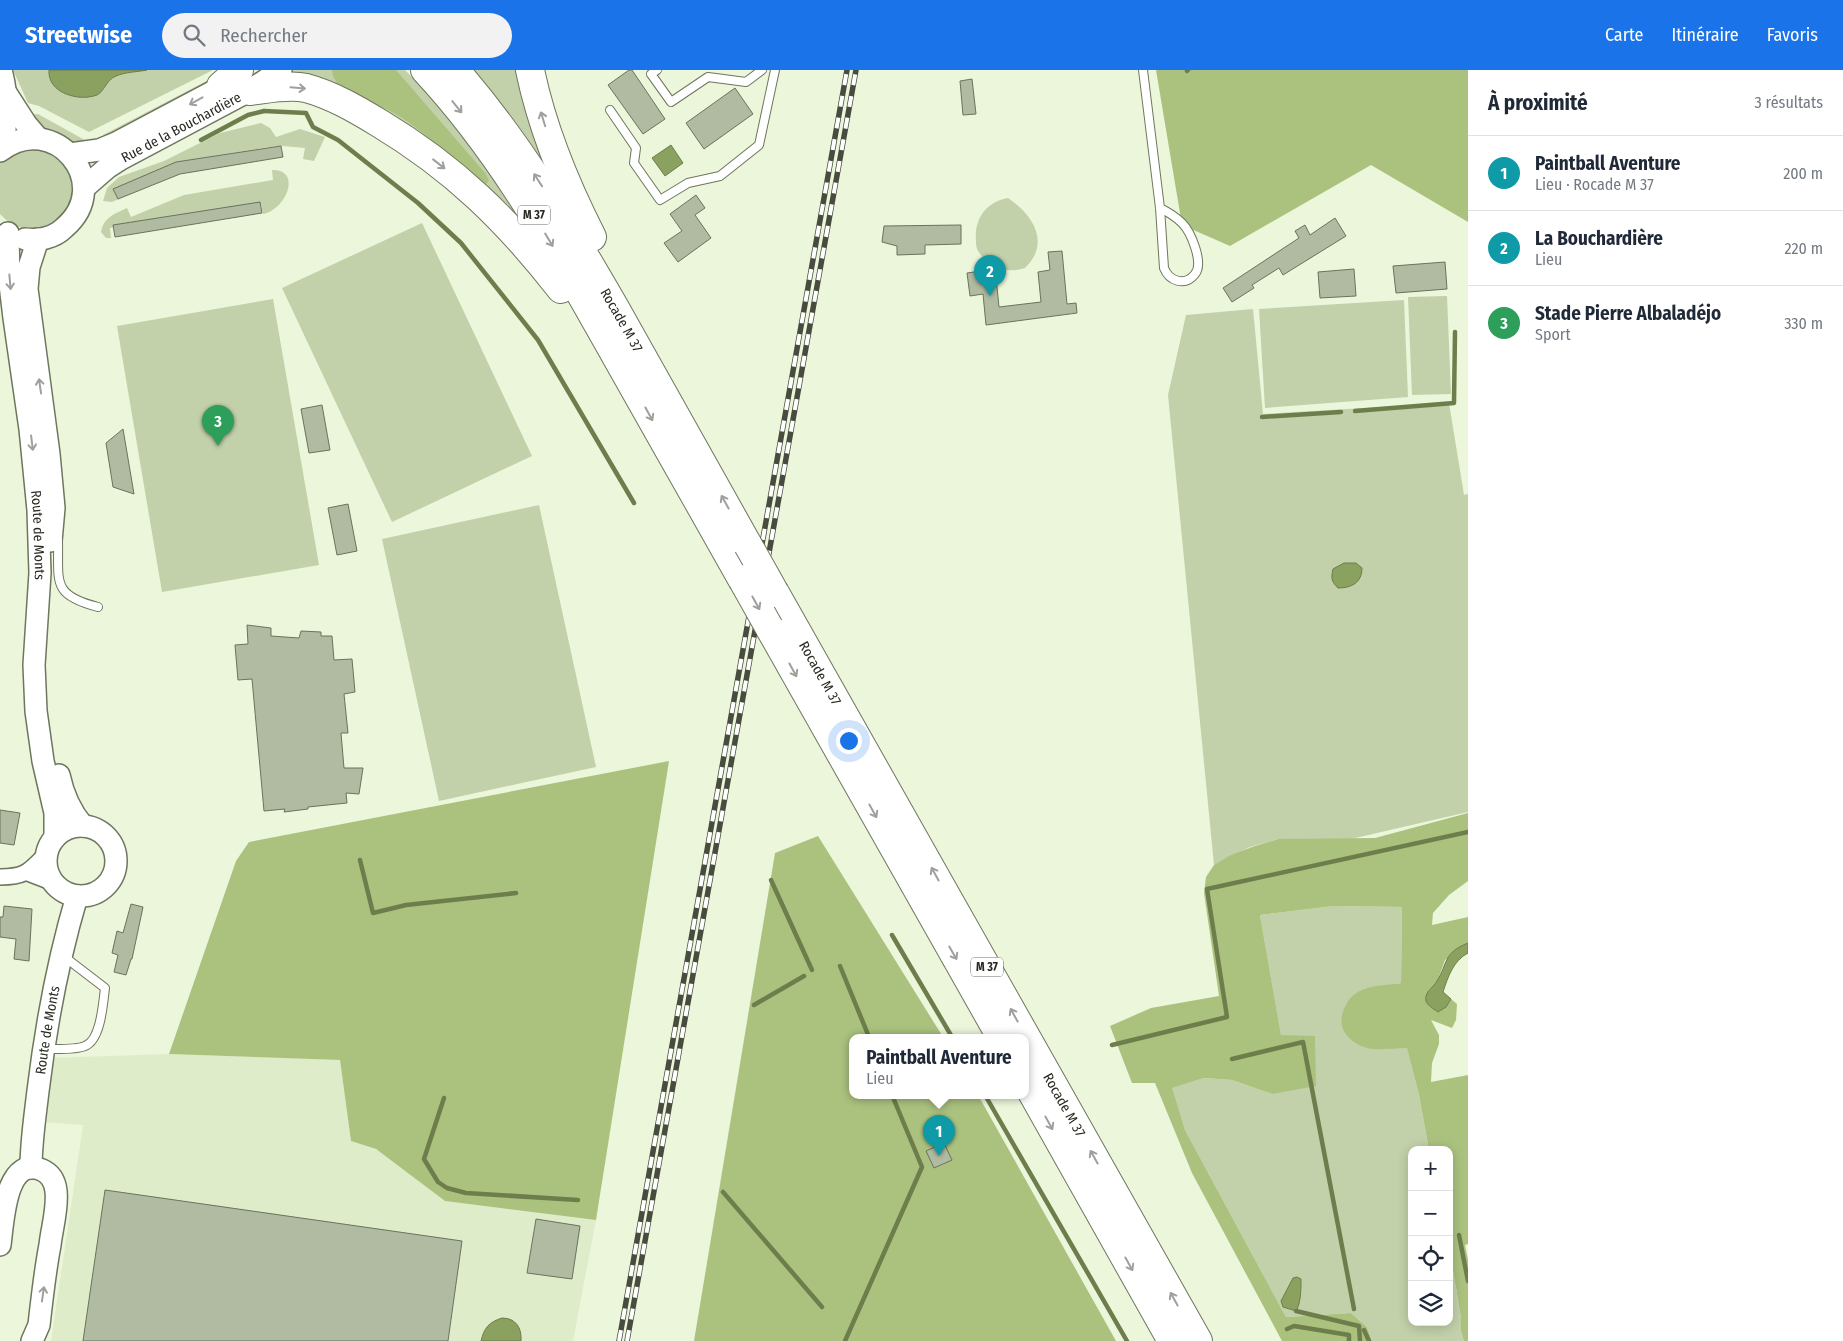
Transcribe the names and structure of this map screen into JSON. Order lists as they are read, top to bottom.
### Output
{
  "streets": {
    "highway": ["M 37", "Rocade M 37"],
    "main road": ["Rue de la Bouchardière", "Route de Monts"]
  },
  "page": {
    "header": "Streetwise",
    "search": "Rechercher",
    "nav": ["Carte", "Itinéraire", "Favoris"],
    "heading": ["À proximité", "3 résultats"],
    "list": [
      {
        "mark": "1",
        "name": "Paintball Aventure",
        "note": "Lieu · Rocade M 37",
        "value": "200 m"
      },
      {
        "mark": "2",
        "name": "La Bouchardière",
        "note": "Lieu",
        "value": "220 m"
      },
      {
        "mark": "3",
        "name": "Stade Pierre Albaladéjo",
        "note": "Sport",
        "value": "330 m"
      }
    ],
    "pins": ["2", "3", "1"],
    "popup": ["Paintball Aventure", "Lieu"],
    "map_buttons": ["+", "−"]
  }
}
